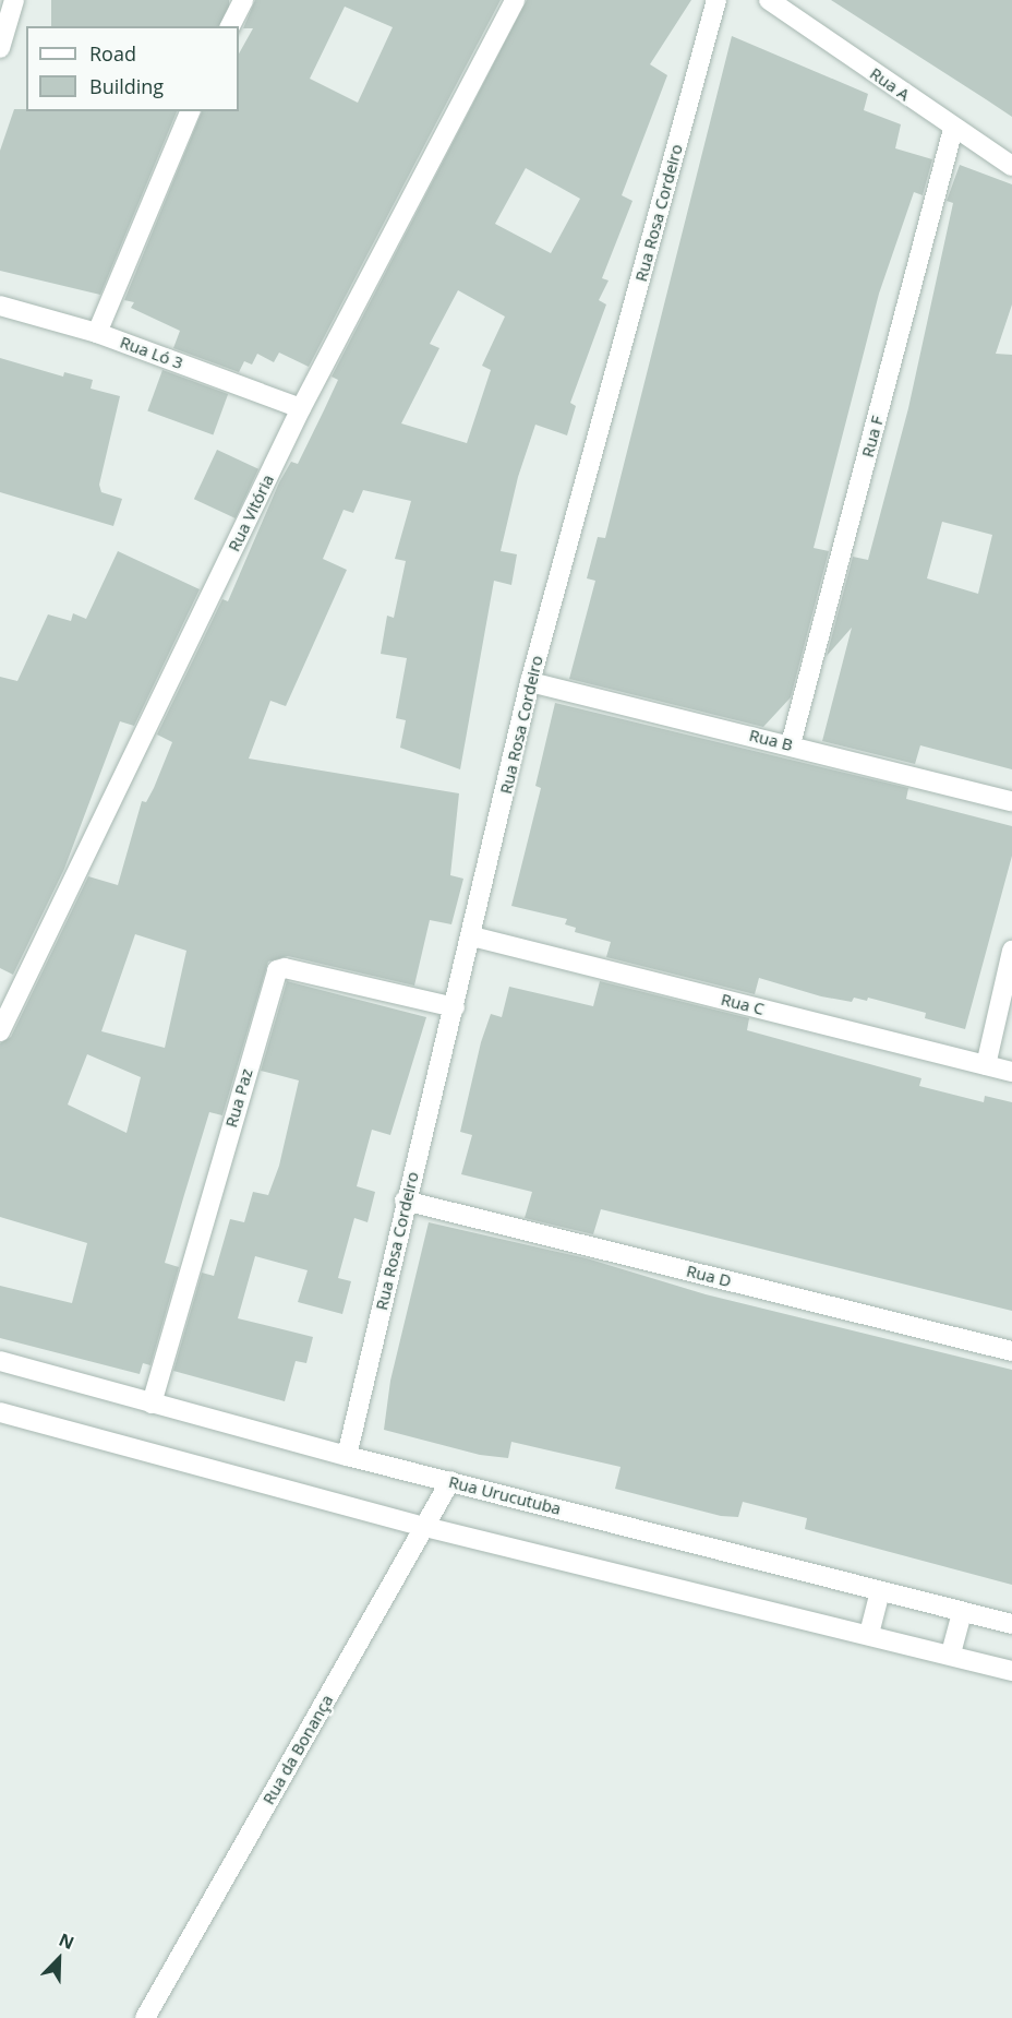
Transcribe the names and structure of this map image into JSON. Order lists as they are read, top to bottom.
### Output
{
  "streets": {
    "street": [
      "Rua A",
      "Rua Rosa Cordeiro",
      "Rua Ló 3",
      "Rua F",
      "Rua Vitória",
      "Rua B",
      "Rua C",
      "Rua Paz",
      "Rua D",
      "Rua Urucutuba",
      "Rua da Bonança"
    ]
  },
  "crossings": [
    ["Rua A", "Rua F"],
    ["Rua Rosa Cordeiro", "Rua B"],
    ["Rua Rosa Cordeiro", "Rua C"],
    ["Rua Rosa Cordeiro", "Rua Paz"],
    ["Rua Rosa Cordeiro", "Rua D"],
    ["Rua Rosa Cordeiro", "Rua Urucutuba"],
    ["Rua Ló 3", "Rua Vitória"],
    ["Rua F", "Rua B"],
    ["Rua Paz", "Rua Urucutuba"],
    ["Rua Urucutuba", "Rua da Bonança"]
  ],
  "legend": ["Road", "Building"],
  "north": "top right"
}
